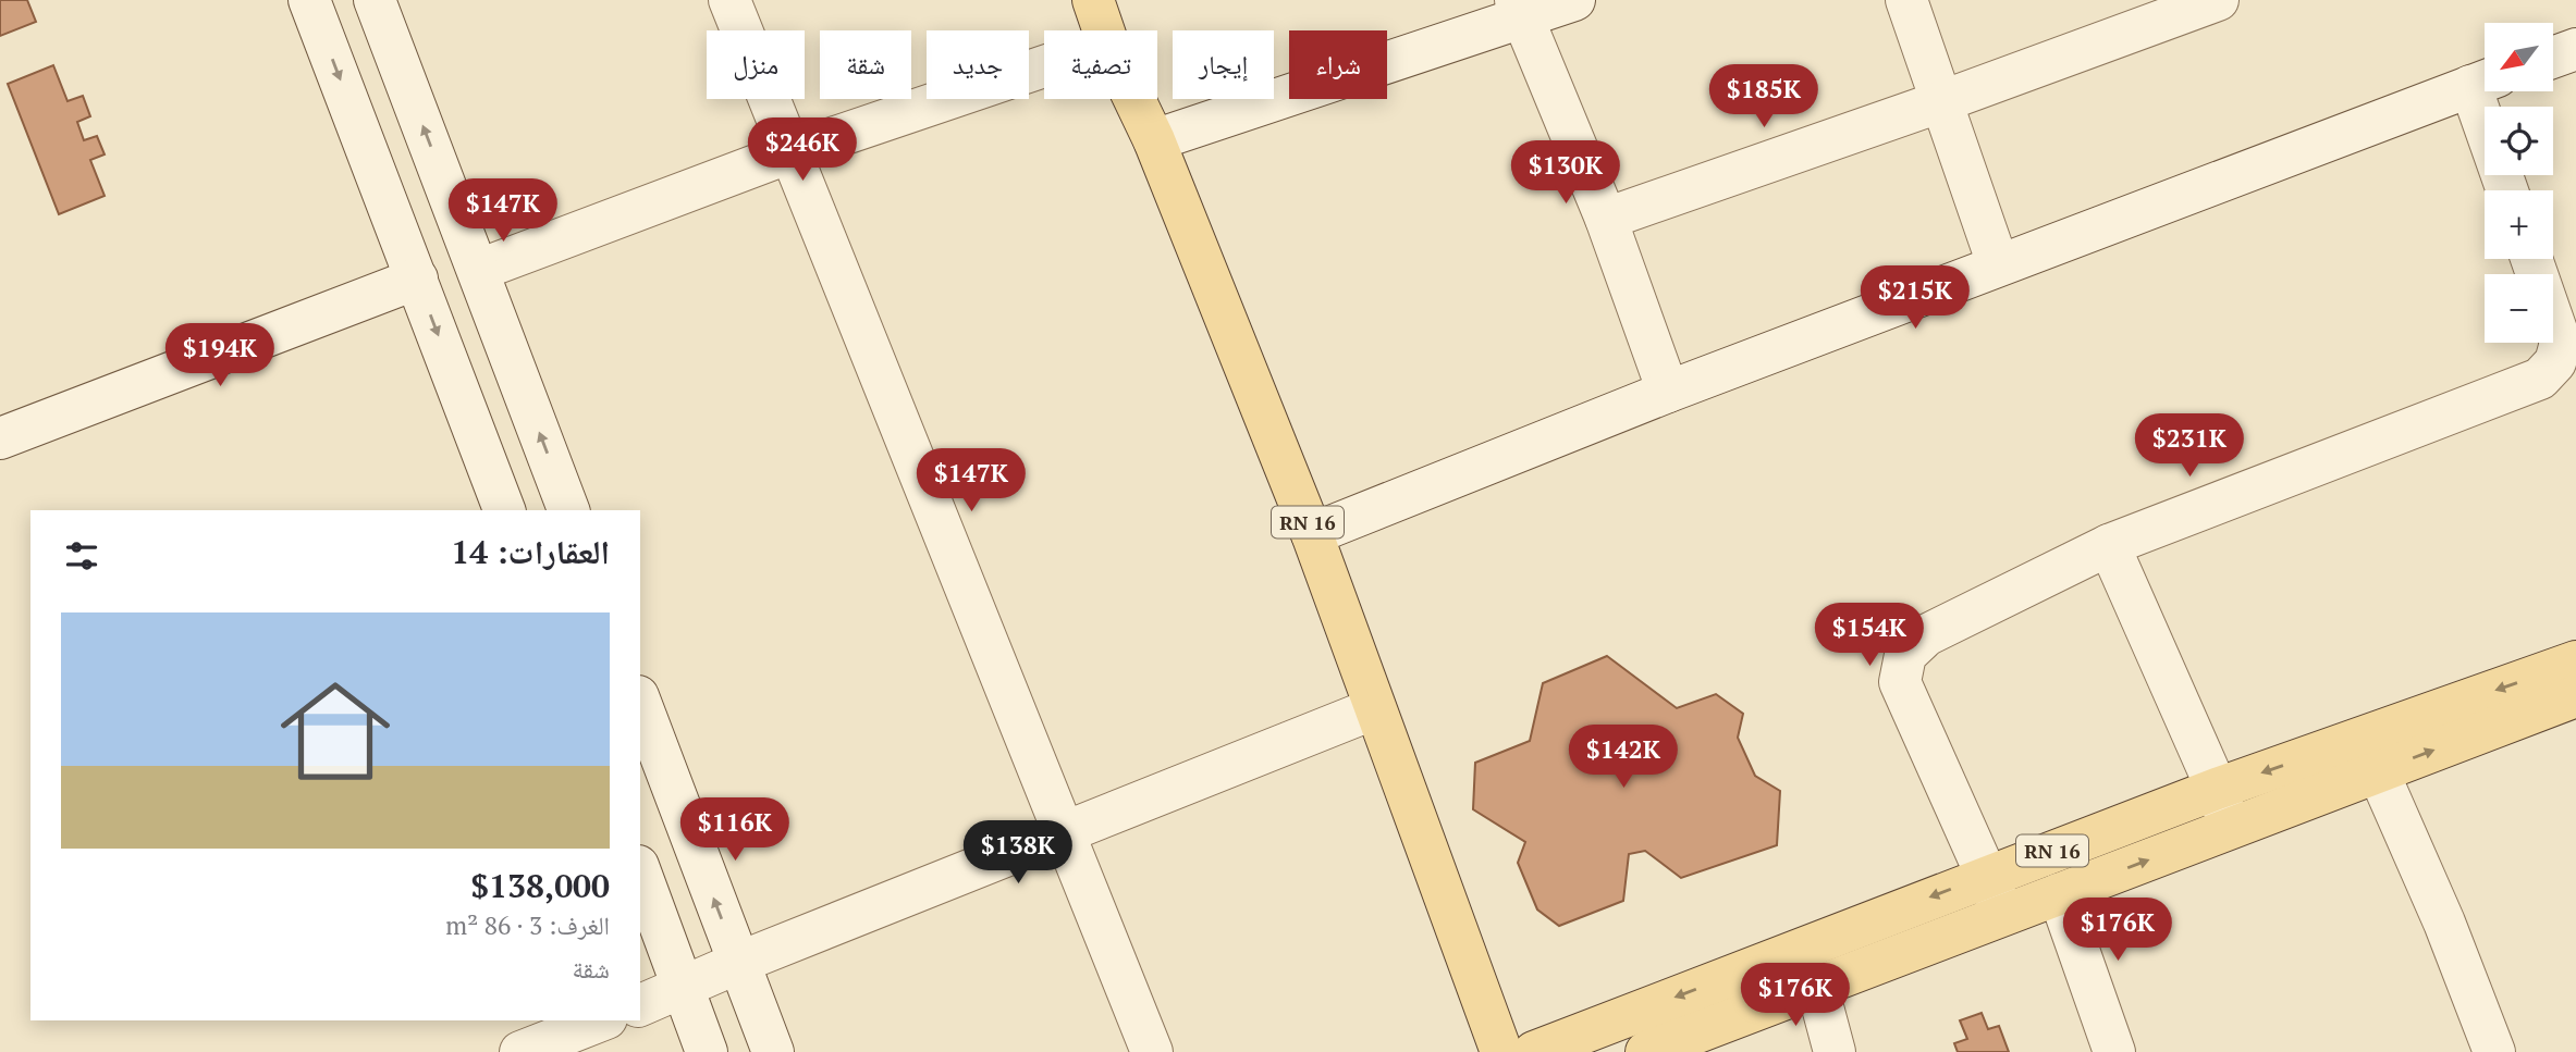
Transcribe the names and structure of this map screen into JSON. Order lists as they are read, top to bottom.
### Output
{
  "streets": {
    "main road": ["RN 16"]
  },
  "north": "bottom left",
  "page": {
    "map_buttons": ["+", "−"],
    "chip": [
      "شراء",
      "إيجار",
      "تصفية",
      "جديد",
      "شقة",
      "منزل"
    ],
    "price": [
      "$185K",
      "$246K",
      "$130K",
      "$147K",
      "$215K",
      "$194K",
      "$231K",
      "$147K",
      "$154K",
      "$142K",
      "$116K",
      "$138K",
      "$176K",
      "$176K"
    ],
    "heading": "العقارات: 14",
    "list": [
      {
        "name": "$138,000",
        "note": "الغرف: 3 · 86 m² · شقة"
      }
    ]
  }
}
